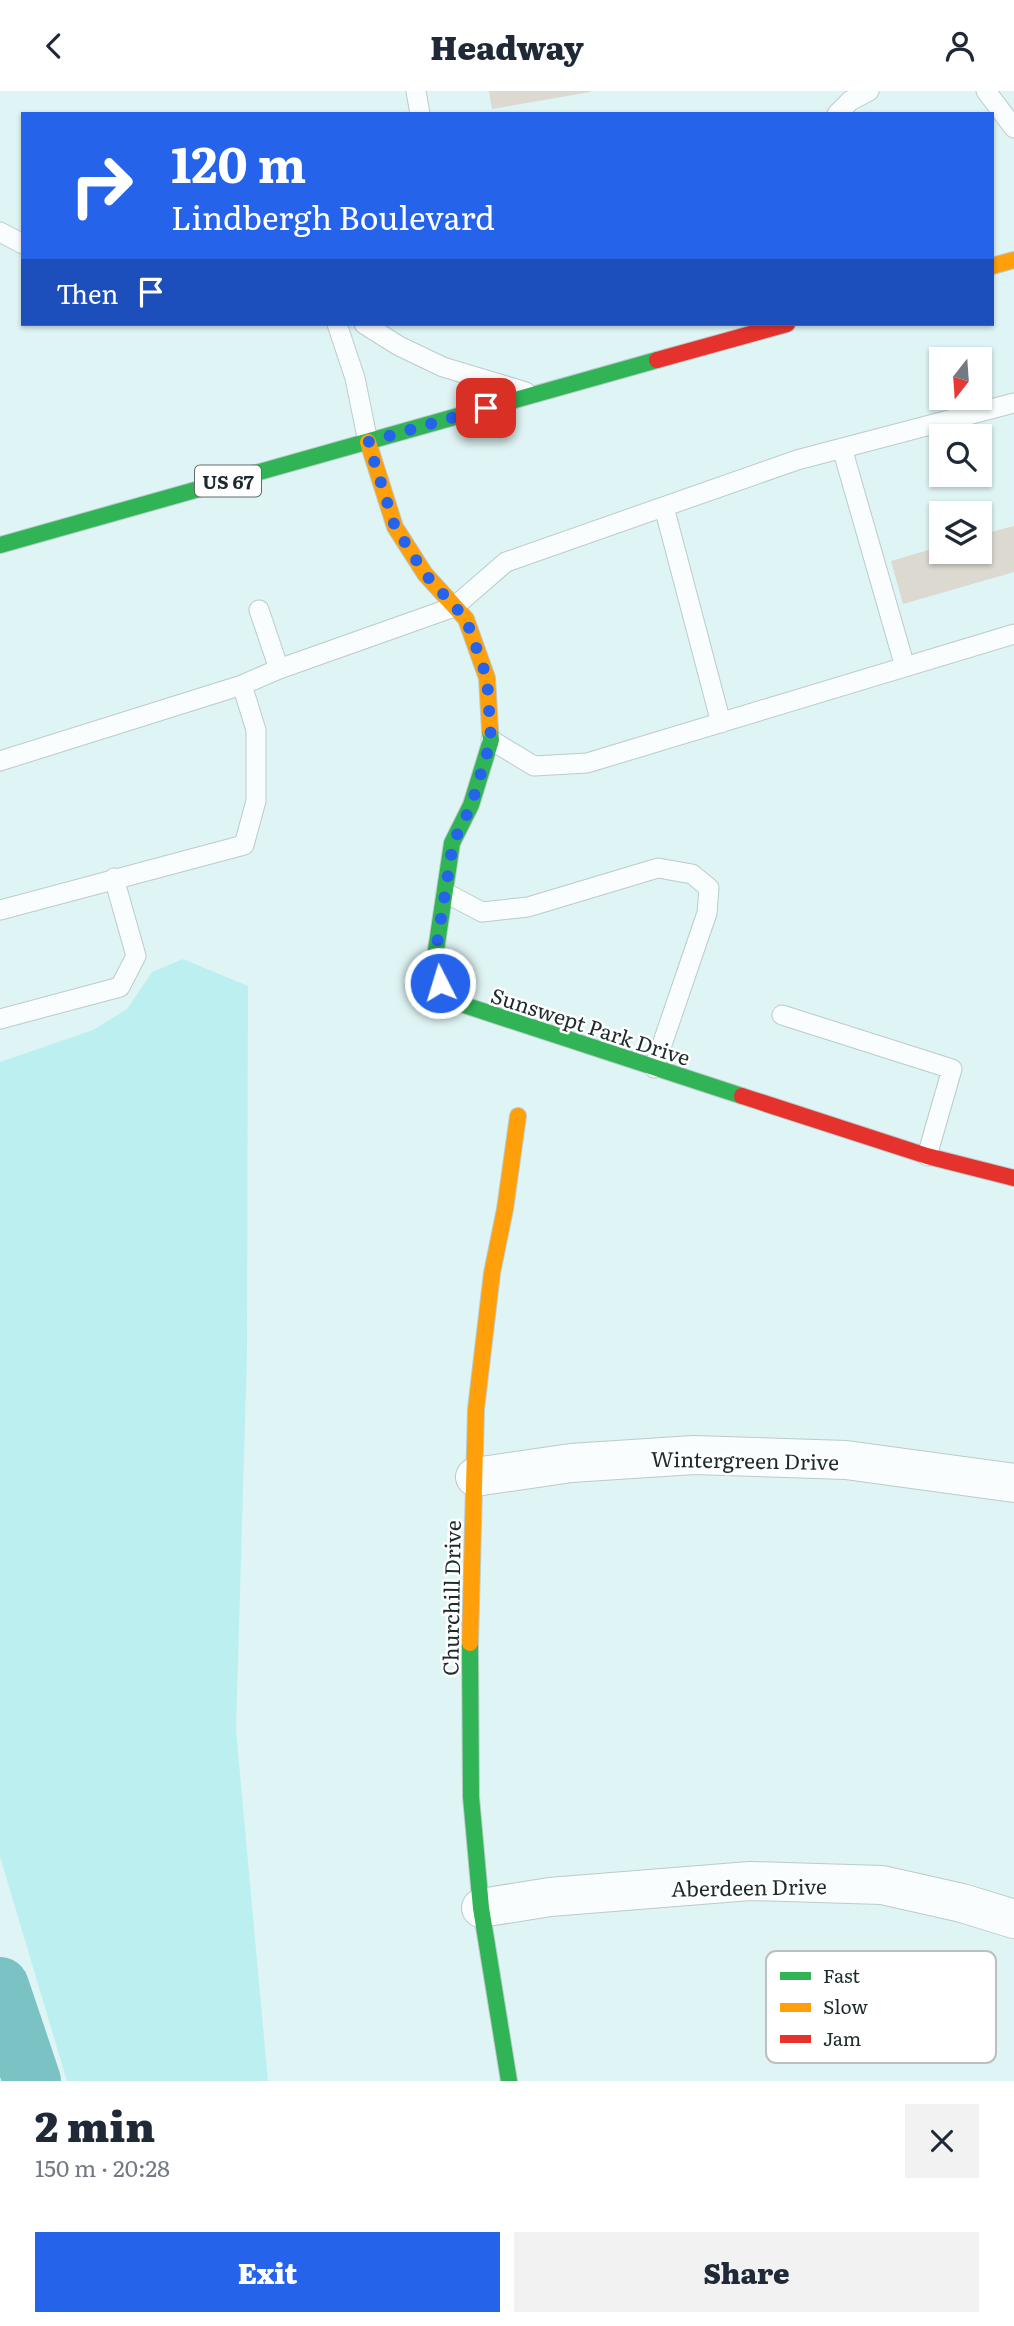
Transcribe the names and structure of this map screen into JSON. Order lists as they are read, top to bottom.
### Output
{
  "streets": {
    "street": [
      "US 67",
      "Sunswept Park Drive",
      "Wintergreen Drive",
      "Churchill Drive",
      "Aberdeen Drive"
    ]
  },
  "crossings": [
    ["US 67", "Sunswept Park Drive"],
    ["Wintergreen Drive", "Churchill Drive"],
    ["Churchill Drive", "Aberdeen Drive"]
  ],
  "legend": ["Fast", "Slow", "Jam"],
  "north": "bottom",
  "page": {
    "header": "Headway",
    "turn": ["120 m", "Lindbergh Boulevard"],
    "then": "Then",
    "heading": ["2 min", "150 m · 20:28"],
    "buttons": ["Exit", "Share"]
  }
}
